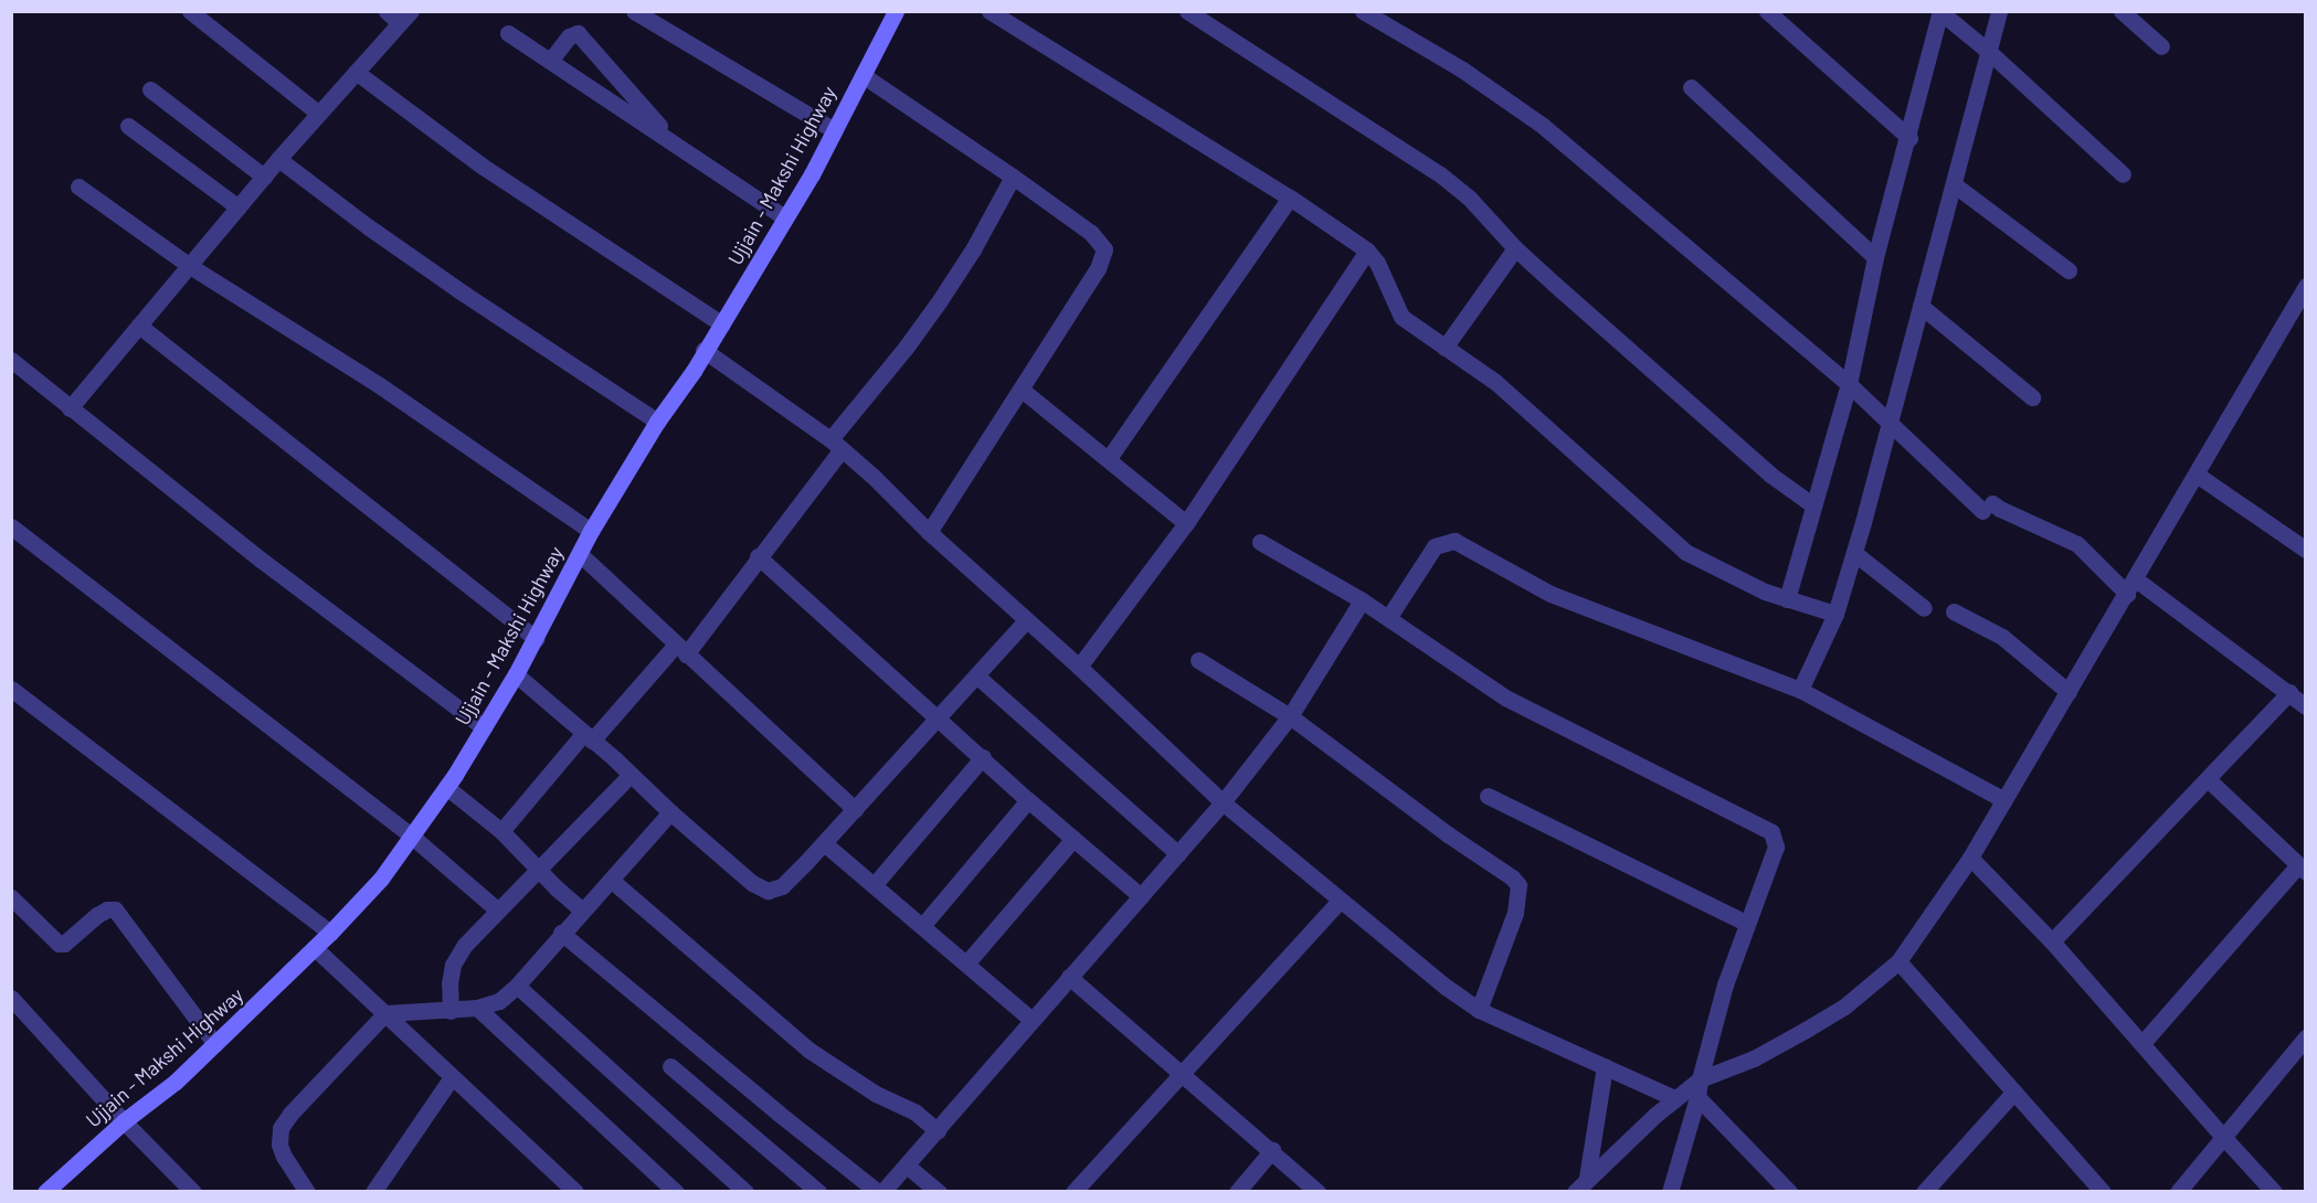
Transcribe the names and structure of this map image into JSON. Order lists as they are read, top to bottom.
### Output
{
  "streets": {
    "main road": ["Ujjain - Makshi Highway"]
  }
}
